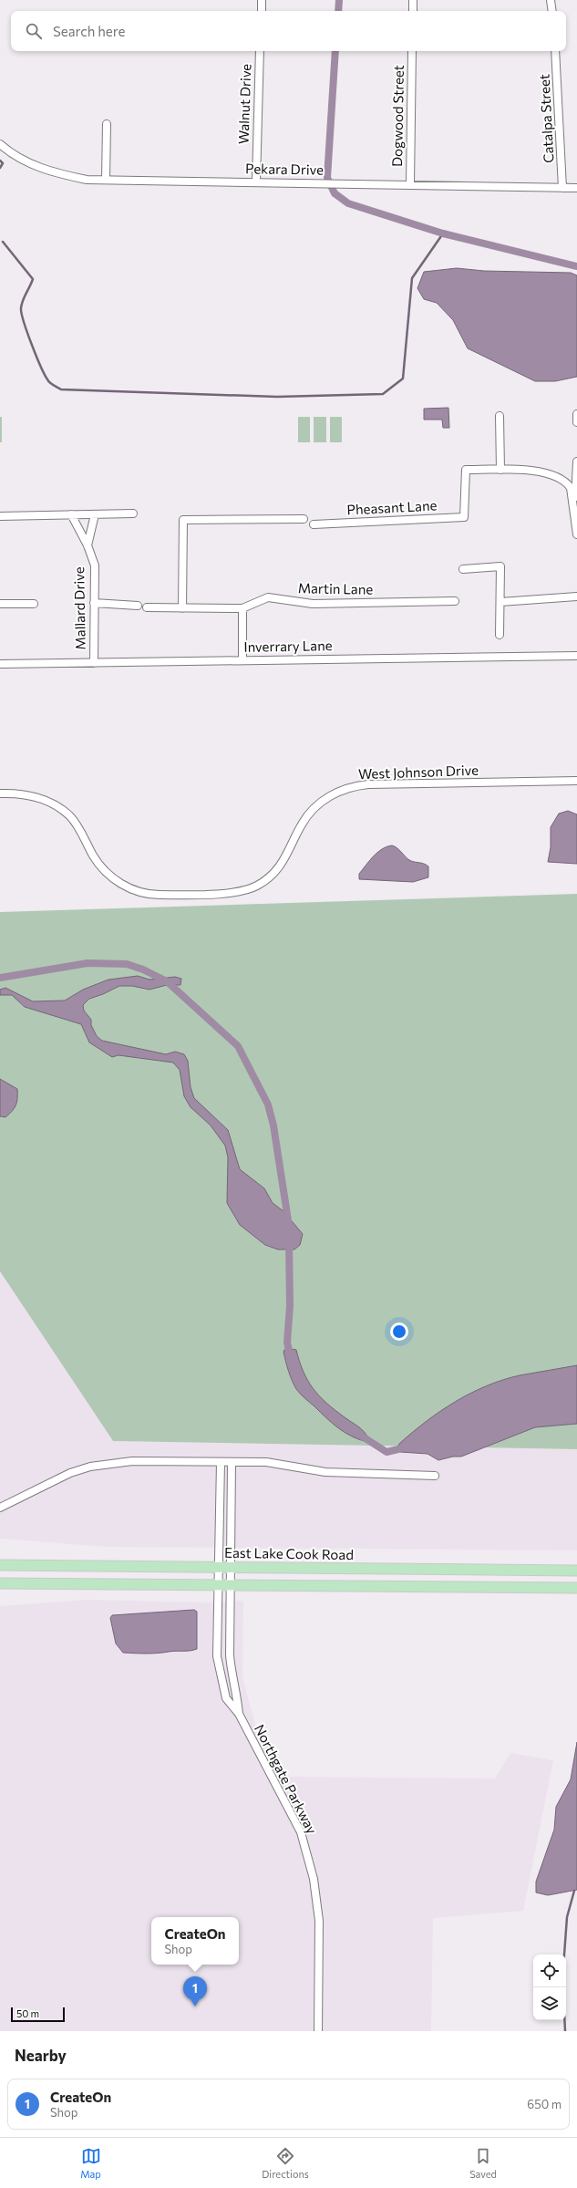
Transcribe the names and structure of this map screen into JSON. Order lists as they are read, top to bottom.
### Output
{
  "streets": {
    "main road": ["East Lake Cook Road"],
    "street": [
      "Walnut Drive",
      "Dogwood Street",
      "Catalpa Street",
      "Pekara Drive",
      "Pheasant Lane",
      "Martin Lane",
      "Mallard Drive",
      "Inverrary Lane",
      "West Johnson Drive",
      "Northgate Parkway"
    ]
  },
  "crossings": [
    ["Walnut Drive", "Pekara Drive"],
    ["Dogwood Street", "Pekara Drive"],
    ["Catalpa Street", "Pekara Drive"],
    ["Mallard Drive", "Inverrary Lane"],
    ["East Lake Cook Road", "Northgate Parkway"]
  ],
  "scale_bar": "50 m",
  "page": {
    "search": "Search here",
    "popup": ["CreateOn", "Shop"],
    "pins": "1",
    "scale": "50 m",
    "heading": "Nearby",
    "list": [
      {
        "mark": "1",
        "name": "CreateOn",
        "note": "Shop",
        "value": "650 m"
      }
    ],
    "nav": ["Map", "Directions", "Saved"]
  }
}
